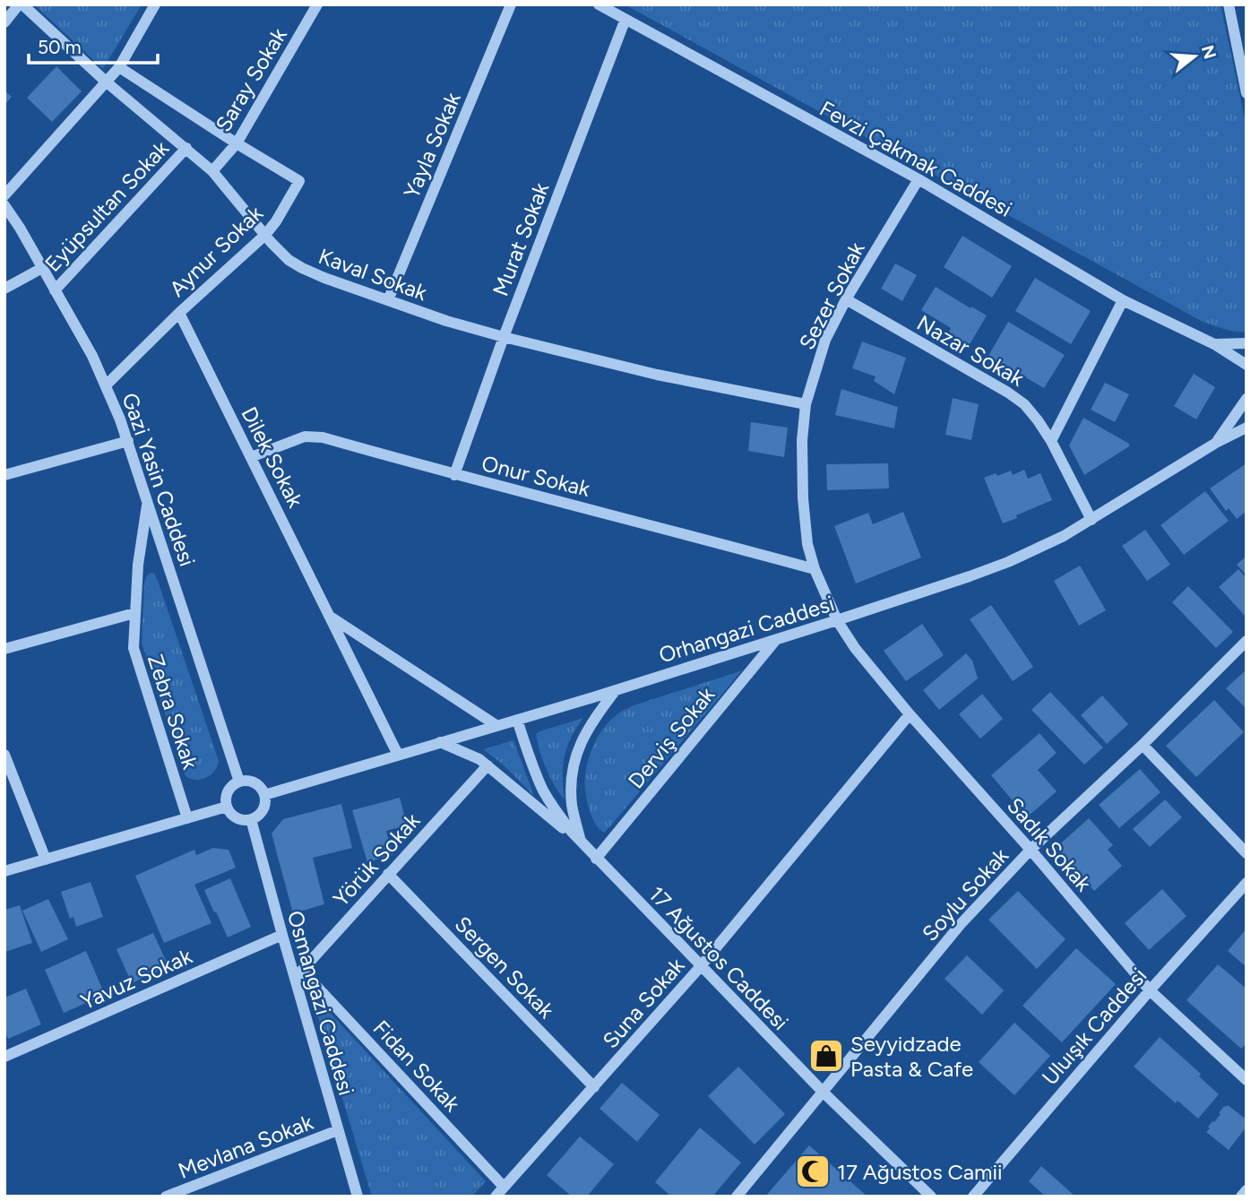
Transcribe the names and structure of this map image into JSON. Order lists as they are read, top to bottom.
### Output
{
  "streets": {
    "street": [
      "Saray Sokak",
      "Yayla Sokak",
      "Fevzi Çakmak Caddesi",
      "Eyüpsultan Sokak",
      "Murat Sokak",
      "Aynur Sokak",
      "Kaval Sokak",
      "Sezer Sokak",
      "Nazar Sokak",
      "Dilek Sokak",
      "Onur Sokak",
      "Gazi Yasin Caddesi",
      "Orhangazi Caddesi",
      "Zebra Sokak",
      "Derviş Sokak",
      "Sadık Sokak",
      "Yörük Sokak",
      "Soylu Sokak",
      "17 Ağustos Caddesi",
      "Sergen Sokak",
      "Yavuz Sokak",
      "Osmangazi Caddesi",
      "Suna Sokak",
      "Uluışık Caddesi",
      "Fidan Sokak",
      "Mevlana Sokak"
    ]
  },
  "crossings": [
    ["Saray Sokak", "Aynur Sokak"],
    ["Saray Sokak", "Kaval Sokak"],
    ["Yayla Sokak", "Kaval Sokak"],
    ["Fevzi Çakmak Caddesi", "Murat Sokak"],
    ["Fevzi Çakmak Caddesi", "Sezer Sokak"],
    ["Eyüpsultan Sokak", "Kaval Sokak"],
    ["Eyüpsultan Sokak", "Gazi Yasin Caddesi"],
    ["Murat Sokak", "Kaval Sokak"],
    ["Murat Sokak", "Onur Sokak"],
    ["Aynur Sokak", "Kaval Sokak"],
    ["Aynur Sokak", "Dilek Sokak"],
    ["Aynur Sokak", "Gazi Yasin Caddesi"],
    ["Kaval Sokak", "Sezer Sokak"],
    ["Sezer Sokak", "Nazar Sokak"],
    ["Sezer Sokak", "Onur Sokak"],
    ["Sezer Sokak", "Orhangazi Caddesi"],
    ["Sezer Sokak", "Sadık Sokak"],
    ["Nazar Sokak", "Orhangazi Caddesi"],
    ["Dilek Sokak", "Onur Sokak"],
    ["Dilek Sokak", "Orhangazi Caddesi"],
    ["Gazi Yasin Caddesi", "Orhangazi Caddesi"],
    ["Gazi Yasin Caddesi", "Zebra Sokak"],
    ["Gazi Yasin Caddesi", "Osmangazi Caddesi"],
    ["Orhangazi Caddesi", "Derviş Sokak"],
    ["Orhangazi Caddesi", "Sadık Sokak"],
    ["Orhangazi Caddesi", "17 Ağustos Caddesi"],
    ["Orhangazi Caddesi", "Osmangazi Caddesi"],
    ["Derviş Sokak", "17 Ağustos Caddesi"],
    ["Sadık Sokak", "Soylu Sokak"],
    ["Sadık Sokak", "Suna Sokak"],
    ["Sadık Sokak", "Uluışık Caddesi"],
    ["Yörük Sokak", "Sergen Sokak"],
    ["Yörük Sokak", "Osmangazi Caddesi"],
    ["Yörük Sokak", "Fidan Sokak"],
    ["Soylu Sokak", "17 Ağustos Caddesi"],
    ["17 Ağustos Caddesi", "Suna Sokak"],
    ["Sergen Sokak", "Suna Sokak"],
    ["Yavuz Sokak", "Osmangazi Caddesi"],
    ["Osmangazi Caddesi", "Fidan Sokak"],
    ["Osmangazi Caddesi", "Mevlana Sokak"],
    ["Suna Sokak", "Fidan Sokak"]
  ],
  "places": {
    "shop": ["Seyyidzade Pasta & Cafe"],
    "mosque": ["17 Ağustos Camii"]
  },
  "scale_bar": "50 m",
  "north": "right"
}
